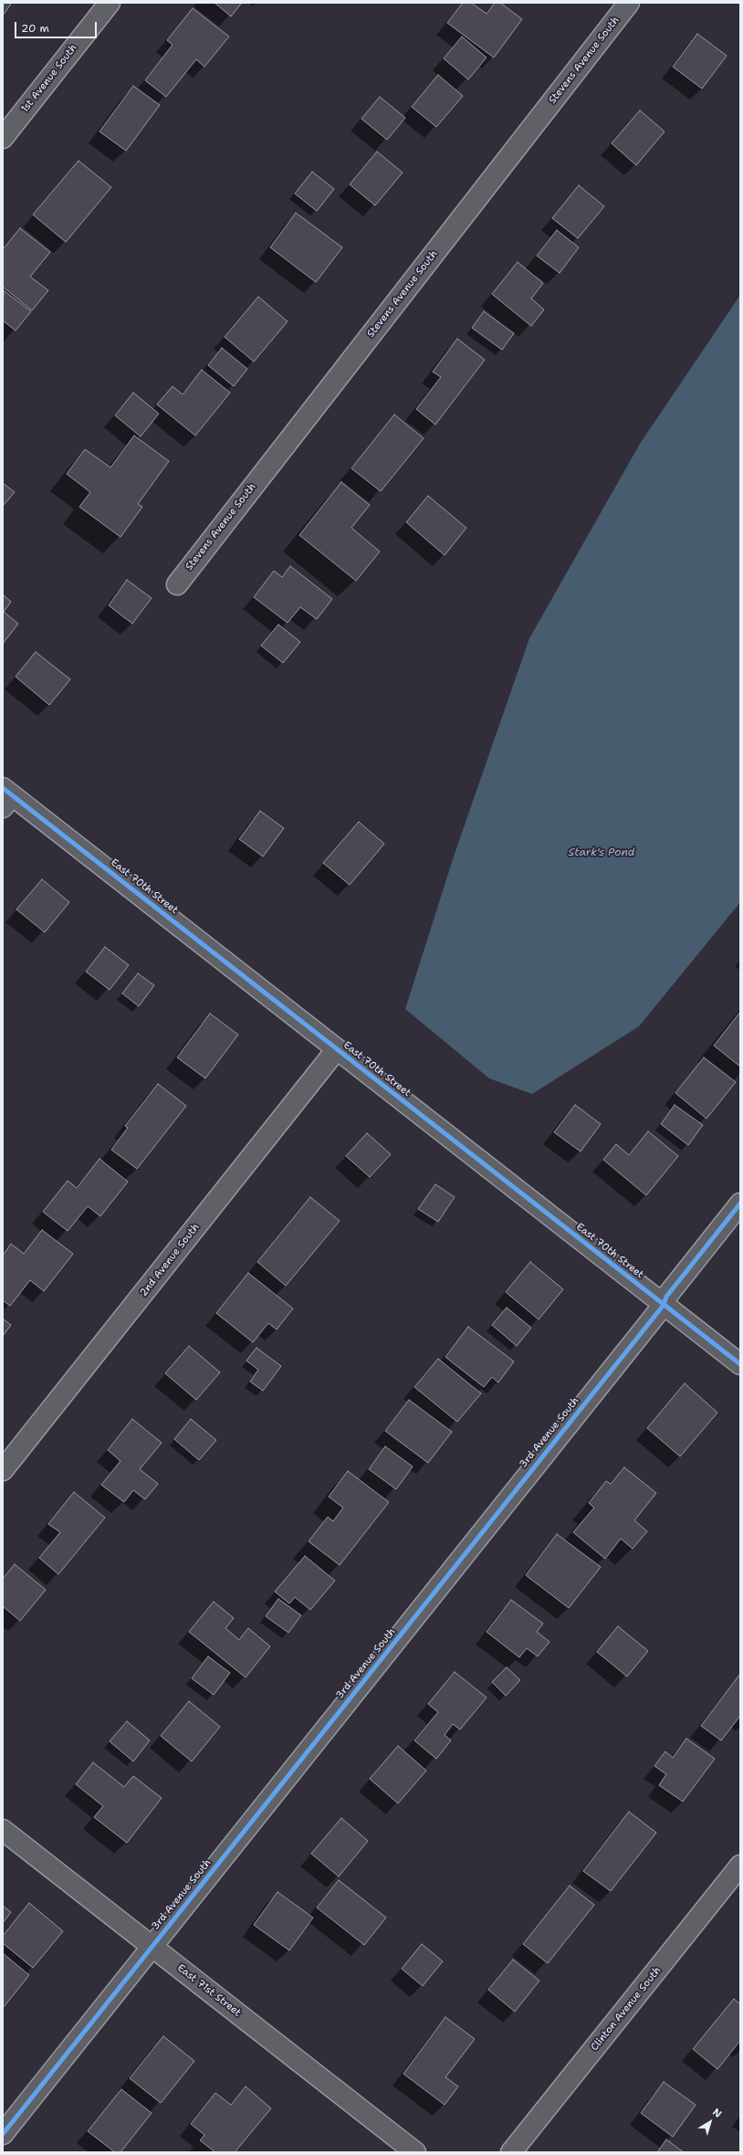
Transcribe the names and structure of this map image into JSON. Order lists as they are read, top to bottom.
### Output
{
  "streets": {
    "street": [
      "Stevens Avenue South",
      "1st Avenue South",
      "East 70th Street",
      "2nd Avenue South",
      "3rd Avenue South",
      "East 71st Street",
      "Clinton Avenue South"
    ]
  },
  "crossings": [
    ["East 70th Street", "2nd Avenue South"],
    ["East 70th Street", "3rd Avenue South"],
    ["3rd Avenue South", "East 71st Street"]
  ],
  "water": ["Stark's Pond"],
  "scale_bar": "20 m",
  "north": "top right"
}
